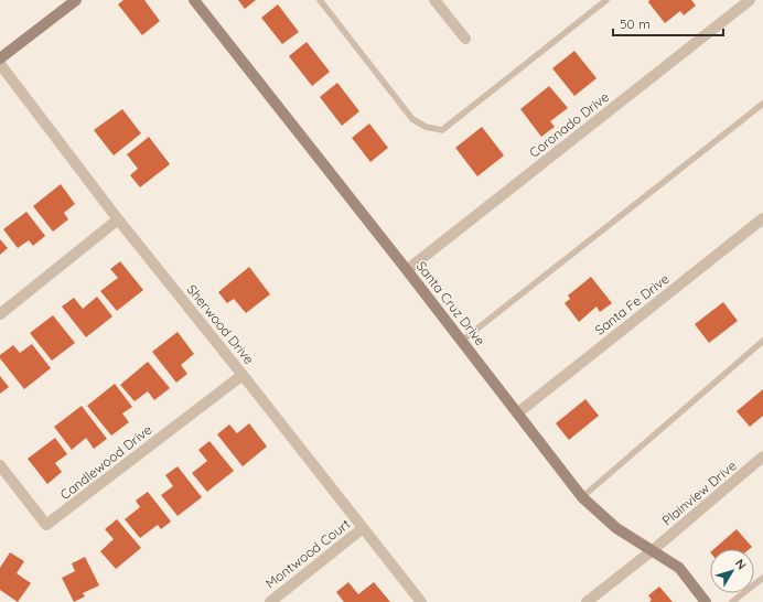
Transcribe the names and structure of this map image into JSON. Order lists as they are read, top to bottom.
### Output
{
  "streets": {
    "street": [
      "Coronado Drive",
      "Santa Cruz Drive",
      "Santa Fe Drive",
      "Sherwood Drive",
      "Candlewood Drive",
      "Plainview Drive",
      "Montwood Court"
    ]
  },
  "crossings": [
    ["Coronado Drive", "Santa Cruz Drive"],
    ["Santa Cruz Drive", "Santa Fe Drive"],
    ["Santa Cruz Drive", "Plainview Drive"],
    ["Sherwood Drive", "Candlewood Drive"],
    ["Sherwood Drive", "Montwood Court"]
  ],
  "scale_bar": "50 m",
  "north": "top right"
}
